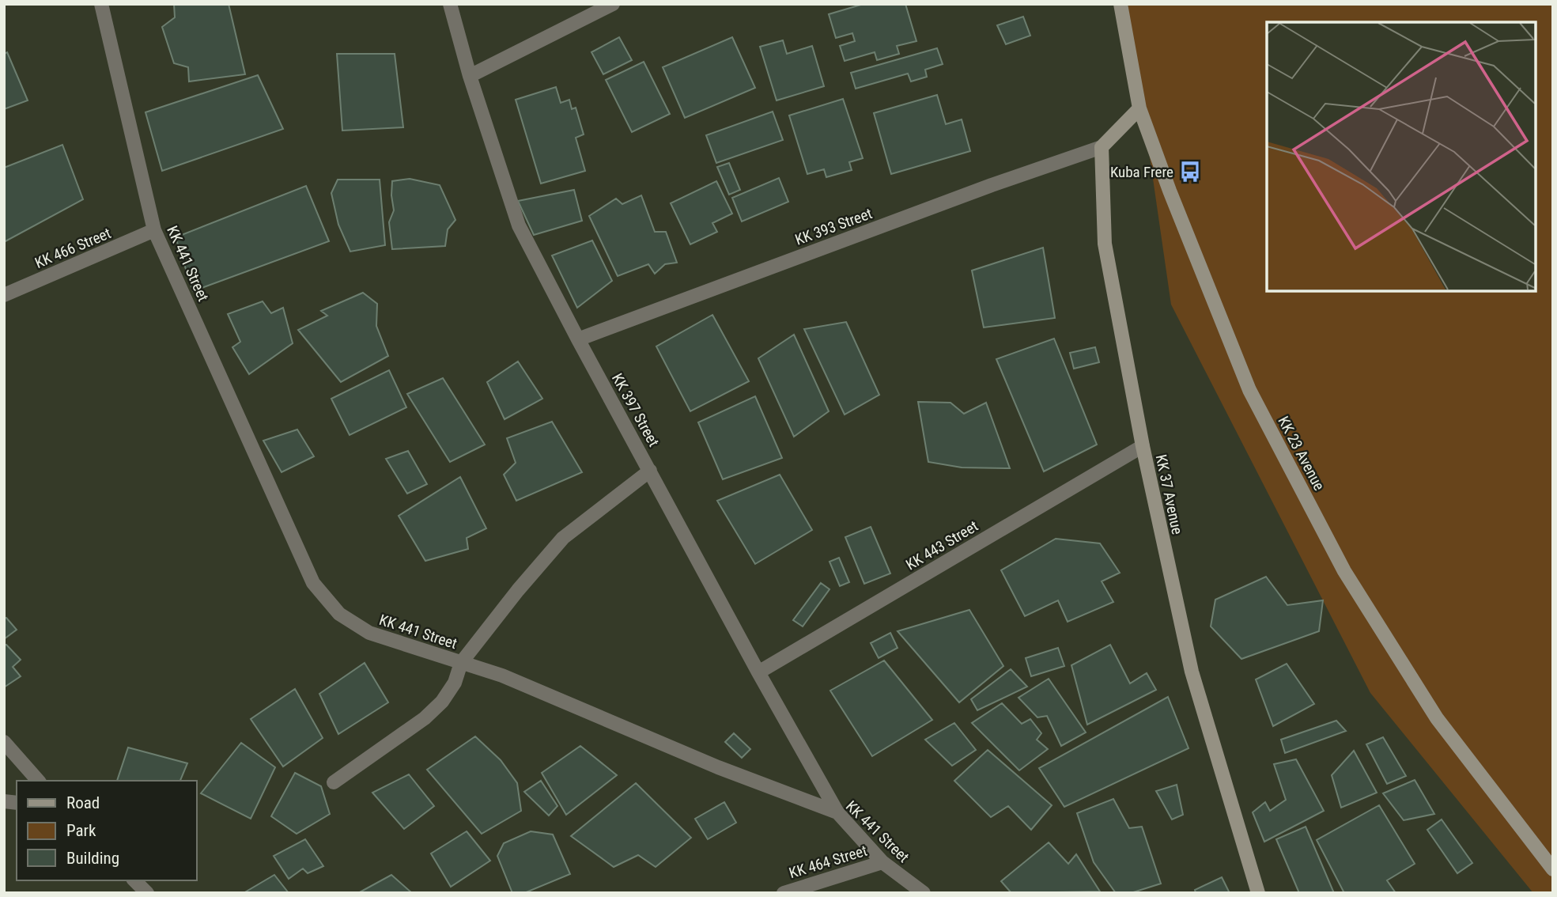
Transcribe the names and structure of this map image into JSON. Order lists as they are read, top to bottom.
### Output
{
  "streets": {
    "main road": ["KK 23 Avenue", "KK 37 Avenue"],
    "street": [
      "KK 393 Street",
      "KK 466 Street",
      "KK 441 Street",
      "KK 397 Street",
      "KK 443 Street",
      "KK 464 Street"
    ]
  },
  "crossings": [
    ["KK 393 Street", "KK 397 Street"],
    ["KK 393 Street", "KK 37 Avenue"],
    ["KK 466 Street", "KK 441 Street"],
    ["KK 441 Street", "KK 397 Street"],
    ["KK 441 Street", "KK 464 Street"],
    ["KK 397 Street", "KK 443 Street"],
    ["KK 37 Avenue", "KK 443 Street"]
  ],
  "places": {
    "bus stop": ["Kuba Frere"]
  },
  "legend": ["Road", "Park", "Building"]
}
